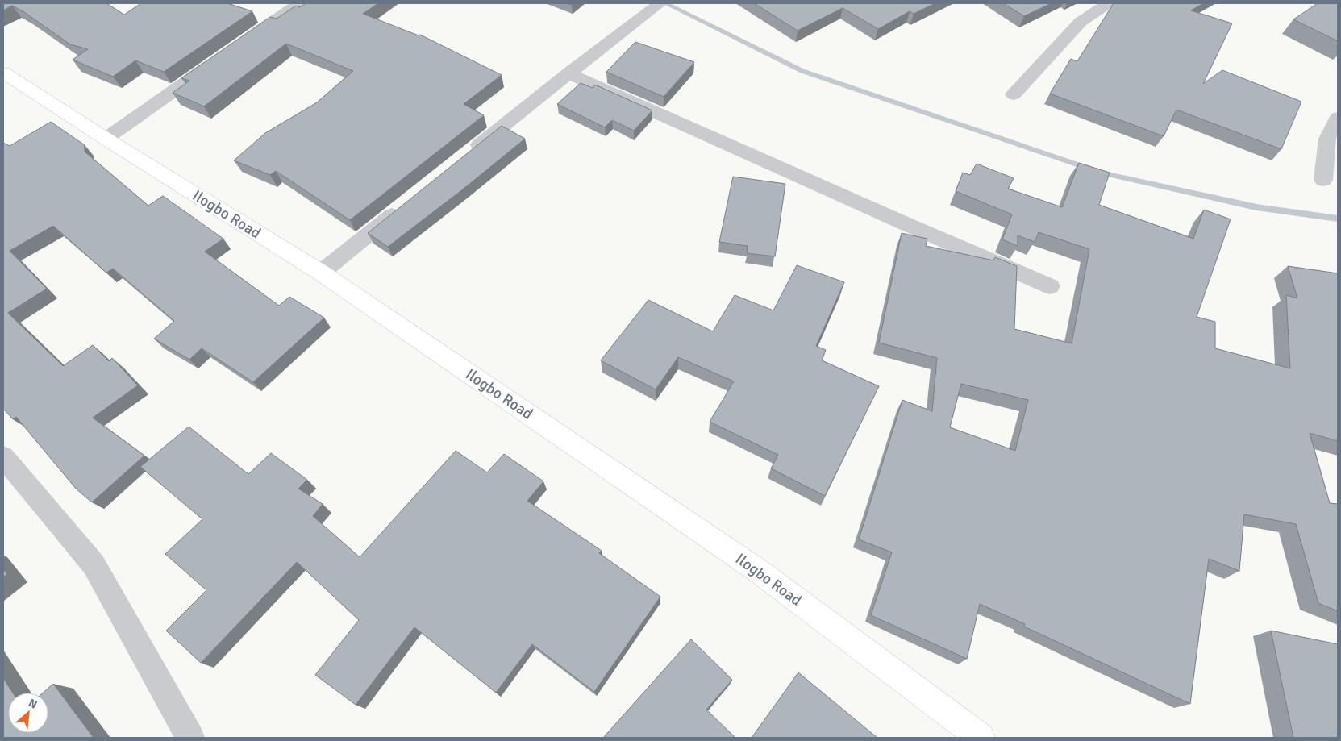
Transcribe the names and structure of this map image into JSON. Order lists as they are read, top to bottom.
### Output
{
  "streets": {
    "main road": ["Ilogbo Road"]
  },
  "north": "top right"
}
